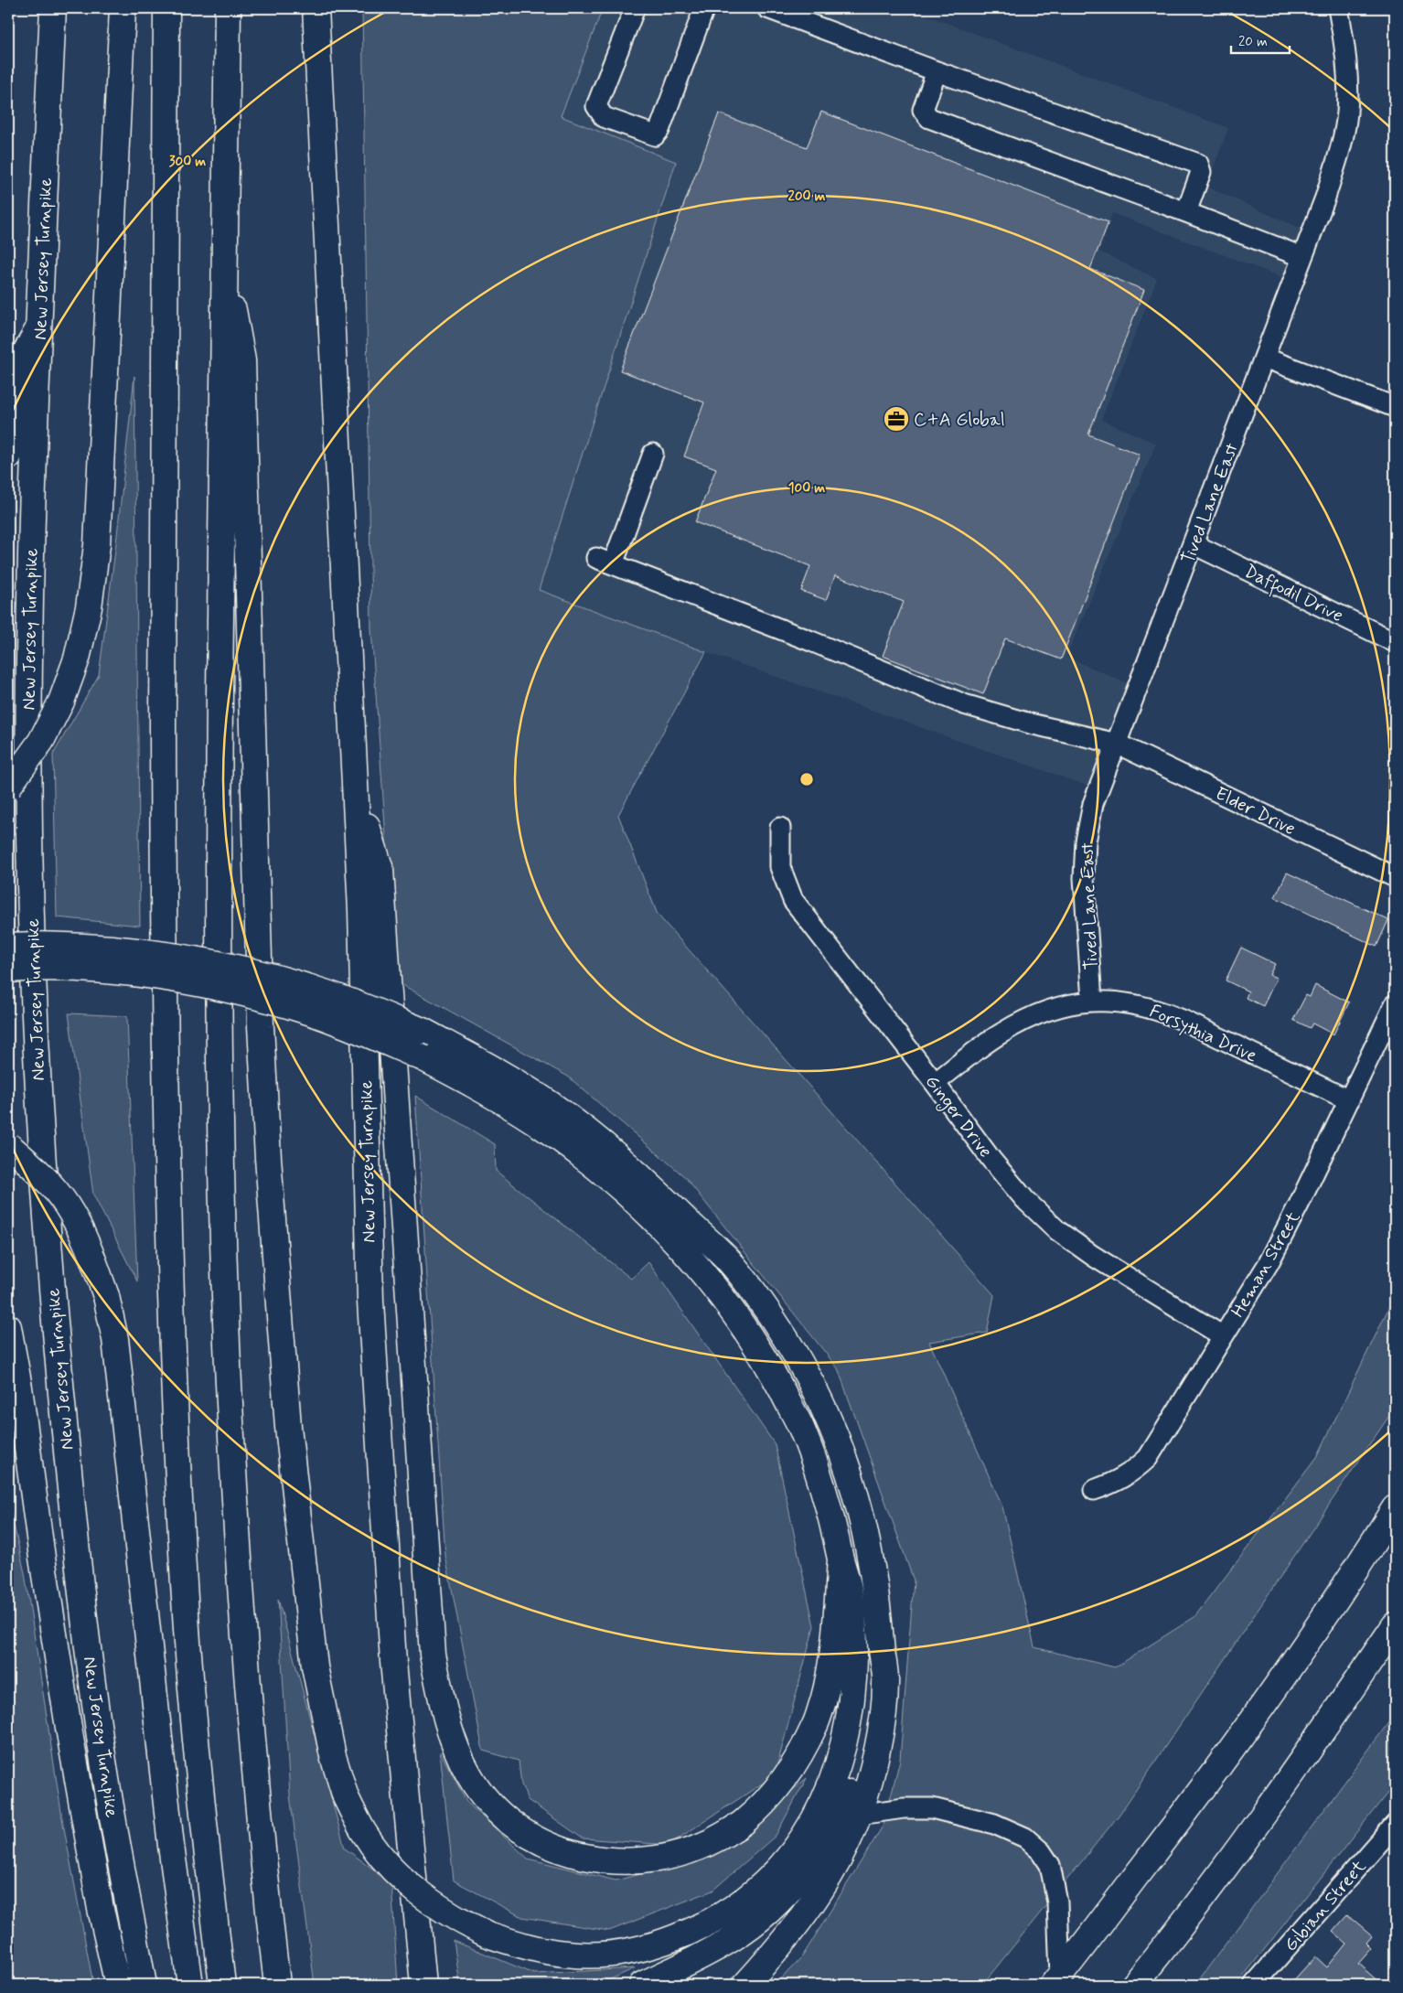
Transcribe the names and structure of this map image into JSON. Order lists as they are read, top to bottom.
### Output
{
  "streets": {
    "highway": ["New Jersey Turnpike"],
    "street": [
      "Tived Lane East",
      "Daffodil Drive",
      "Elder Drive",
      "Forsythia Drive",
      "Ginger Drive",
      "Heman Street",
      "Gibian Street"
    ]
  },
  "crossings": [
    ["Tived Lane East", "Daffodil Drive"],
    ["Tived Lane East", "Elder Drive"],
    ["Tived Lane East", "Forsythia Drive"],
    ["Forsythia Drive", "Ginger Drive"],
    ["Forsythia Drive", "Heman Street"],
    ["Ginger Drive", "Heman Street"]
  ],
  "places": {
    "office": ["C+A Global"]
  },
  "scale_bar": "20 m",
  "rings": ["300 m", "200 m", "100 m"]
}
